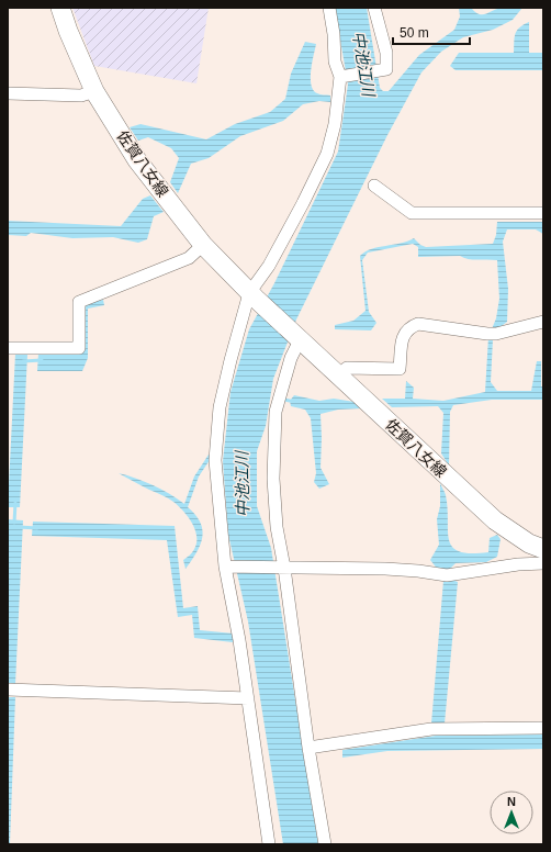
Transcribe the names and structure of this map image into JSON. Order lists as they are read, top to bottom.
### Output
{
  "streets": {
    "main road": ["佐賀八女線"]
  },
  "water": ["中池江川"],
  "scale_bar": "50 m",
  "north": "top"
}
